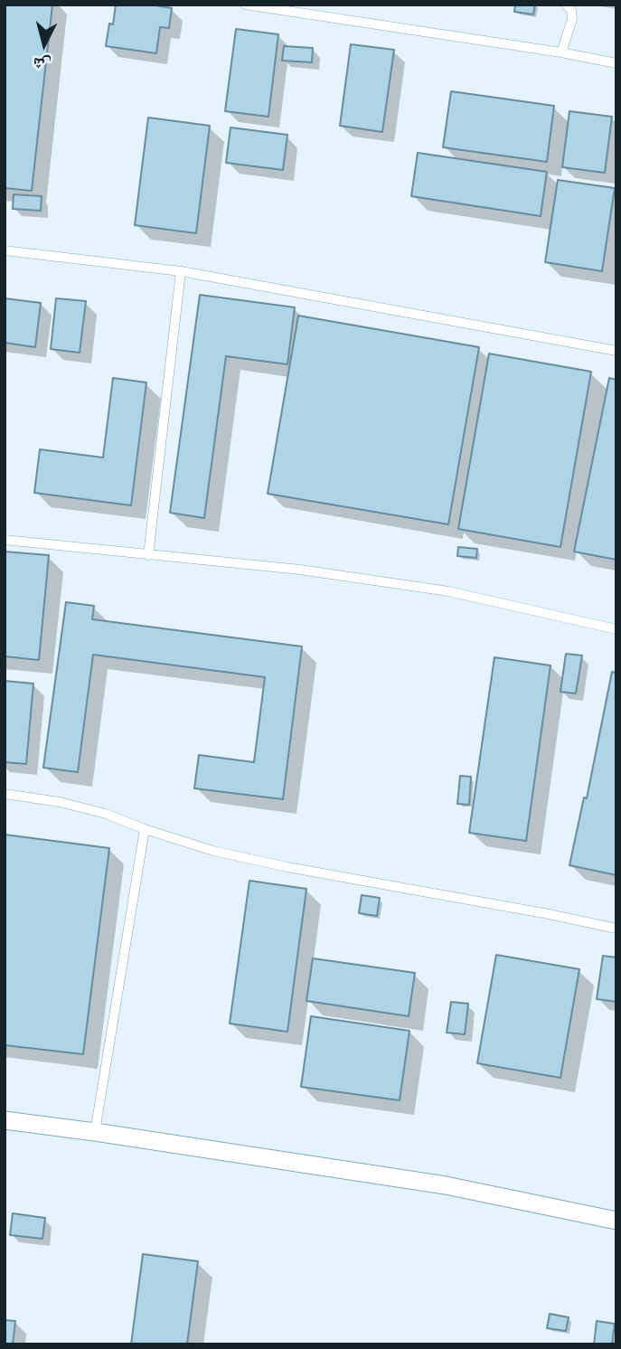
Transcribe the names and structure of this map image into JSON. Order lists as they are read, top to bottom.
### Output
{
  "north": "bottom"
}
